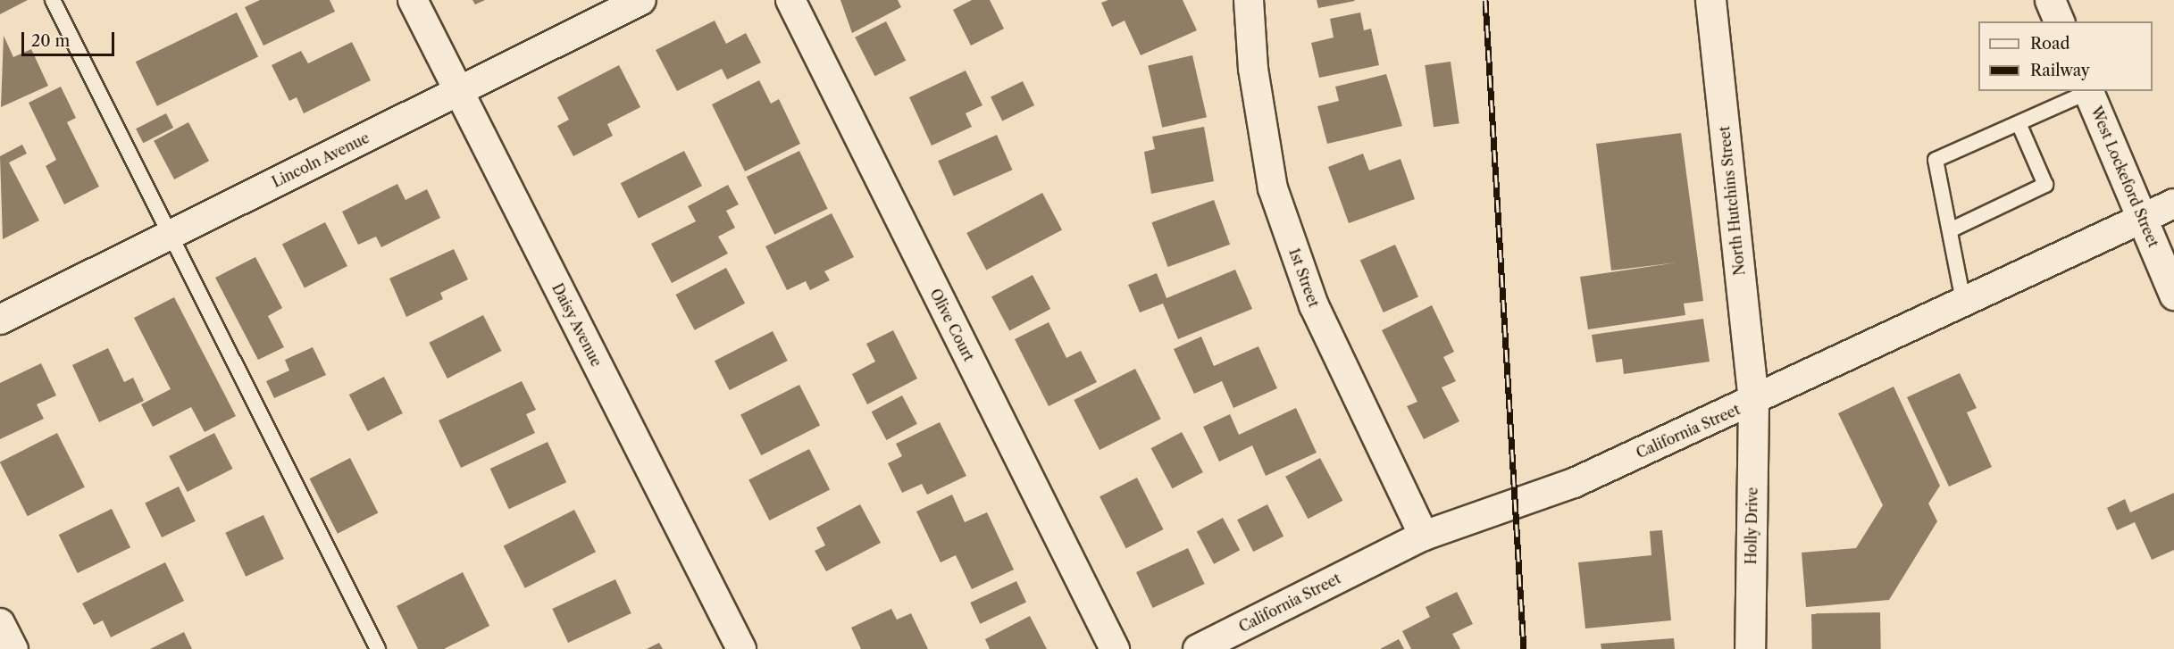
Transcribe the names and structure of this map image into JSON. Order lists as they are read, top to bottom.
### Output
{
  "streets": {
    "street": [
      "Lincoln Avenue",
      "West Lockeford Street",
      "North Hutchins Street",
      "1st Street",
      "Daisy Avenue",
      "Olive Court",
      "California Street",
      "Holly Drive"
    ]
  },
  "crossings": [
    ["Lincoln Avenue", "Daisy Avenue"],
    ["West Lockeford Street", "California Street"],
    ["North Hutchins Street", "California Street"],
    ["North Hutchins Street", "Holly Drive"],
    ["1st Street", "California Street"],
    ["California Street", "Holly Drive"]
  ],
  "legend": ["Road", "Railway"],
  "scale_bar": "20 m"
}
